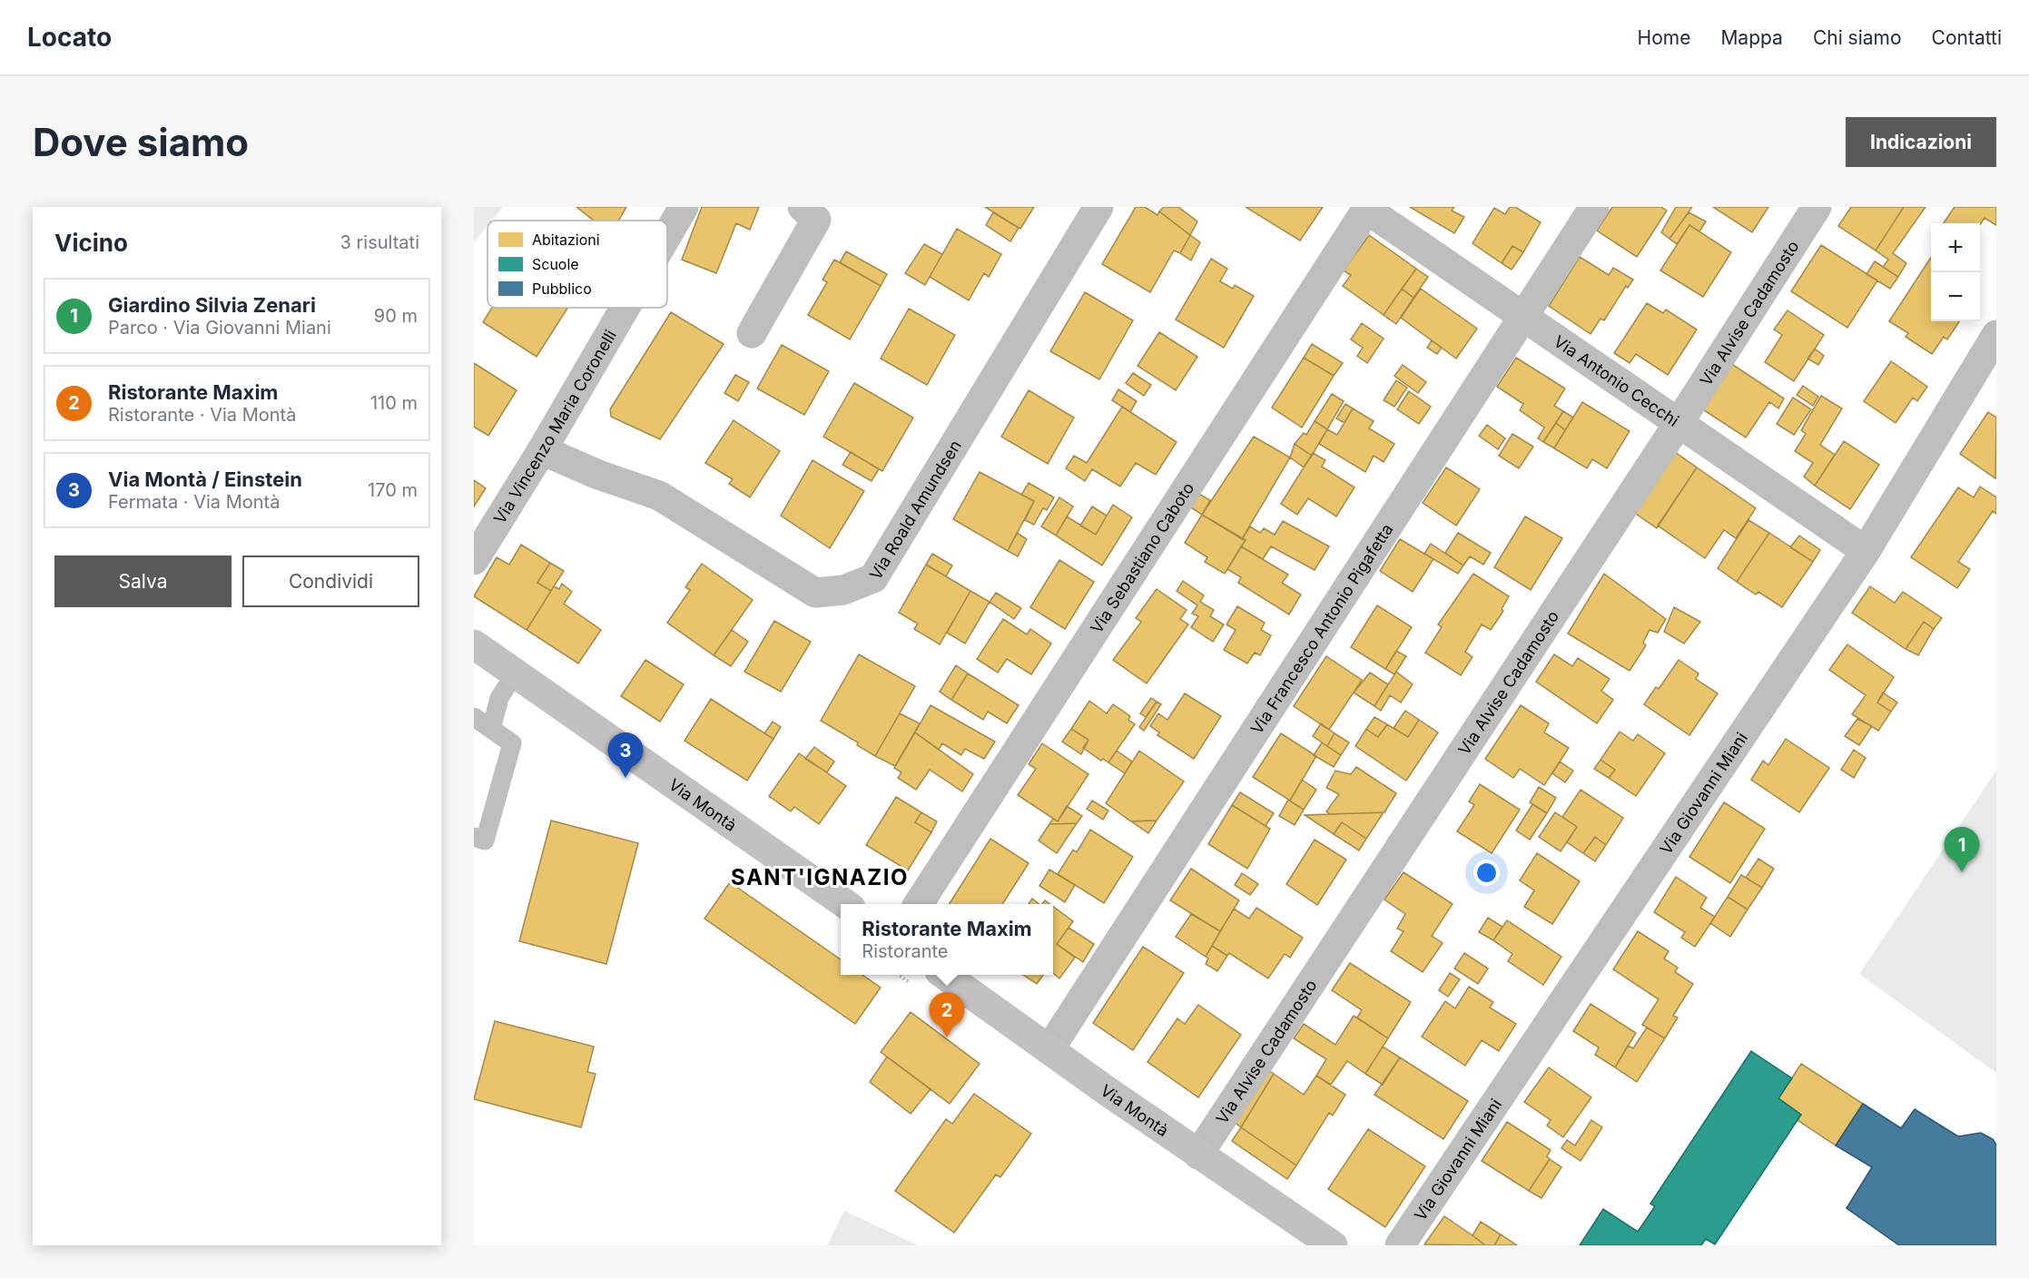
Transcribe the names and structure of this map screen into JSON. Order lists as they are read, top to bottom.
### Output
{
  "streets": {
    "main road": ["Via Montà"],
    "street": [
      "Via Alvise Cadamosto",
      "Via Antonio Cecchi",
      "Via Vincenzo Maria Coronelli",
      "Via Roald Amundsen",
      "Via Sebastiano Caboto",
      "Via Francesco Antonio Pigafetta",
      "Via Giovanni Miani"
    ]
  },
  "crossings": [
    ["Via Alvise Cadamosto", "Via Antonio Cecchi"],
    ["Via Alvise Cadamosto", "Via Montà"],
    ["Via Antonio Cecchi", "Via Sebastiano Caboto"],
    ["Via Antonio Cecchi", "Via Francesco Antonio Pigafetta"],
    ["Via Antonio Cecchi", "Via Giovanni Miani"],
    ["Via Vincenzo Maria Coronelli", "Via Roald Amundsen"],
    ["Via Francesco Antonio Pigafetta", "Via Montà"]
  ],
  "districts": ["SANT'IGNAZIO"],
  "legend": ["Abitazioni", "Scuole", "Pubblico"],
  "page": {
    "header": "Locato",
    "nav": [
      "Home",
      "Mappa",
      "Chi siamo",
      "Contatti"
    ],
    "buttons": [
      "Indicazioni",
      ["Salva", "Condividi"]
    ],
    "title": "Dove siamo",
    "heading": ["Vicino", "3 risultati"],
    "map_buttons": ["+", "−"],
    "list": [
      {
        "mark": "1",
        "name": "Giardino Silvia Zenari",
        "note": "Parco · Via Giovanni Miani",
        "value": "90 m"
      },
      {
        "mark": "2",
        "name": "Ristorante Maxim",
        "note": "Ristorante · Via Montà",
        "value": "110 m"
      },
      {
        "mark": "3",
        "name": "Via Montà / Einstein",
        "note": "Fermata · Via Montà",
        "value": "170 m"
      }
    ],
    "pins": ["3", "1", "2"],
    "popup": ["Ristorante Maxim", "Ristorante"]
  }
}
